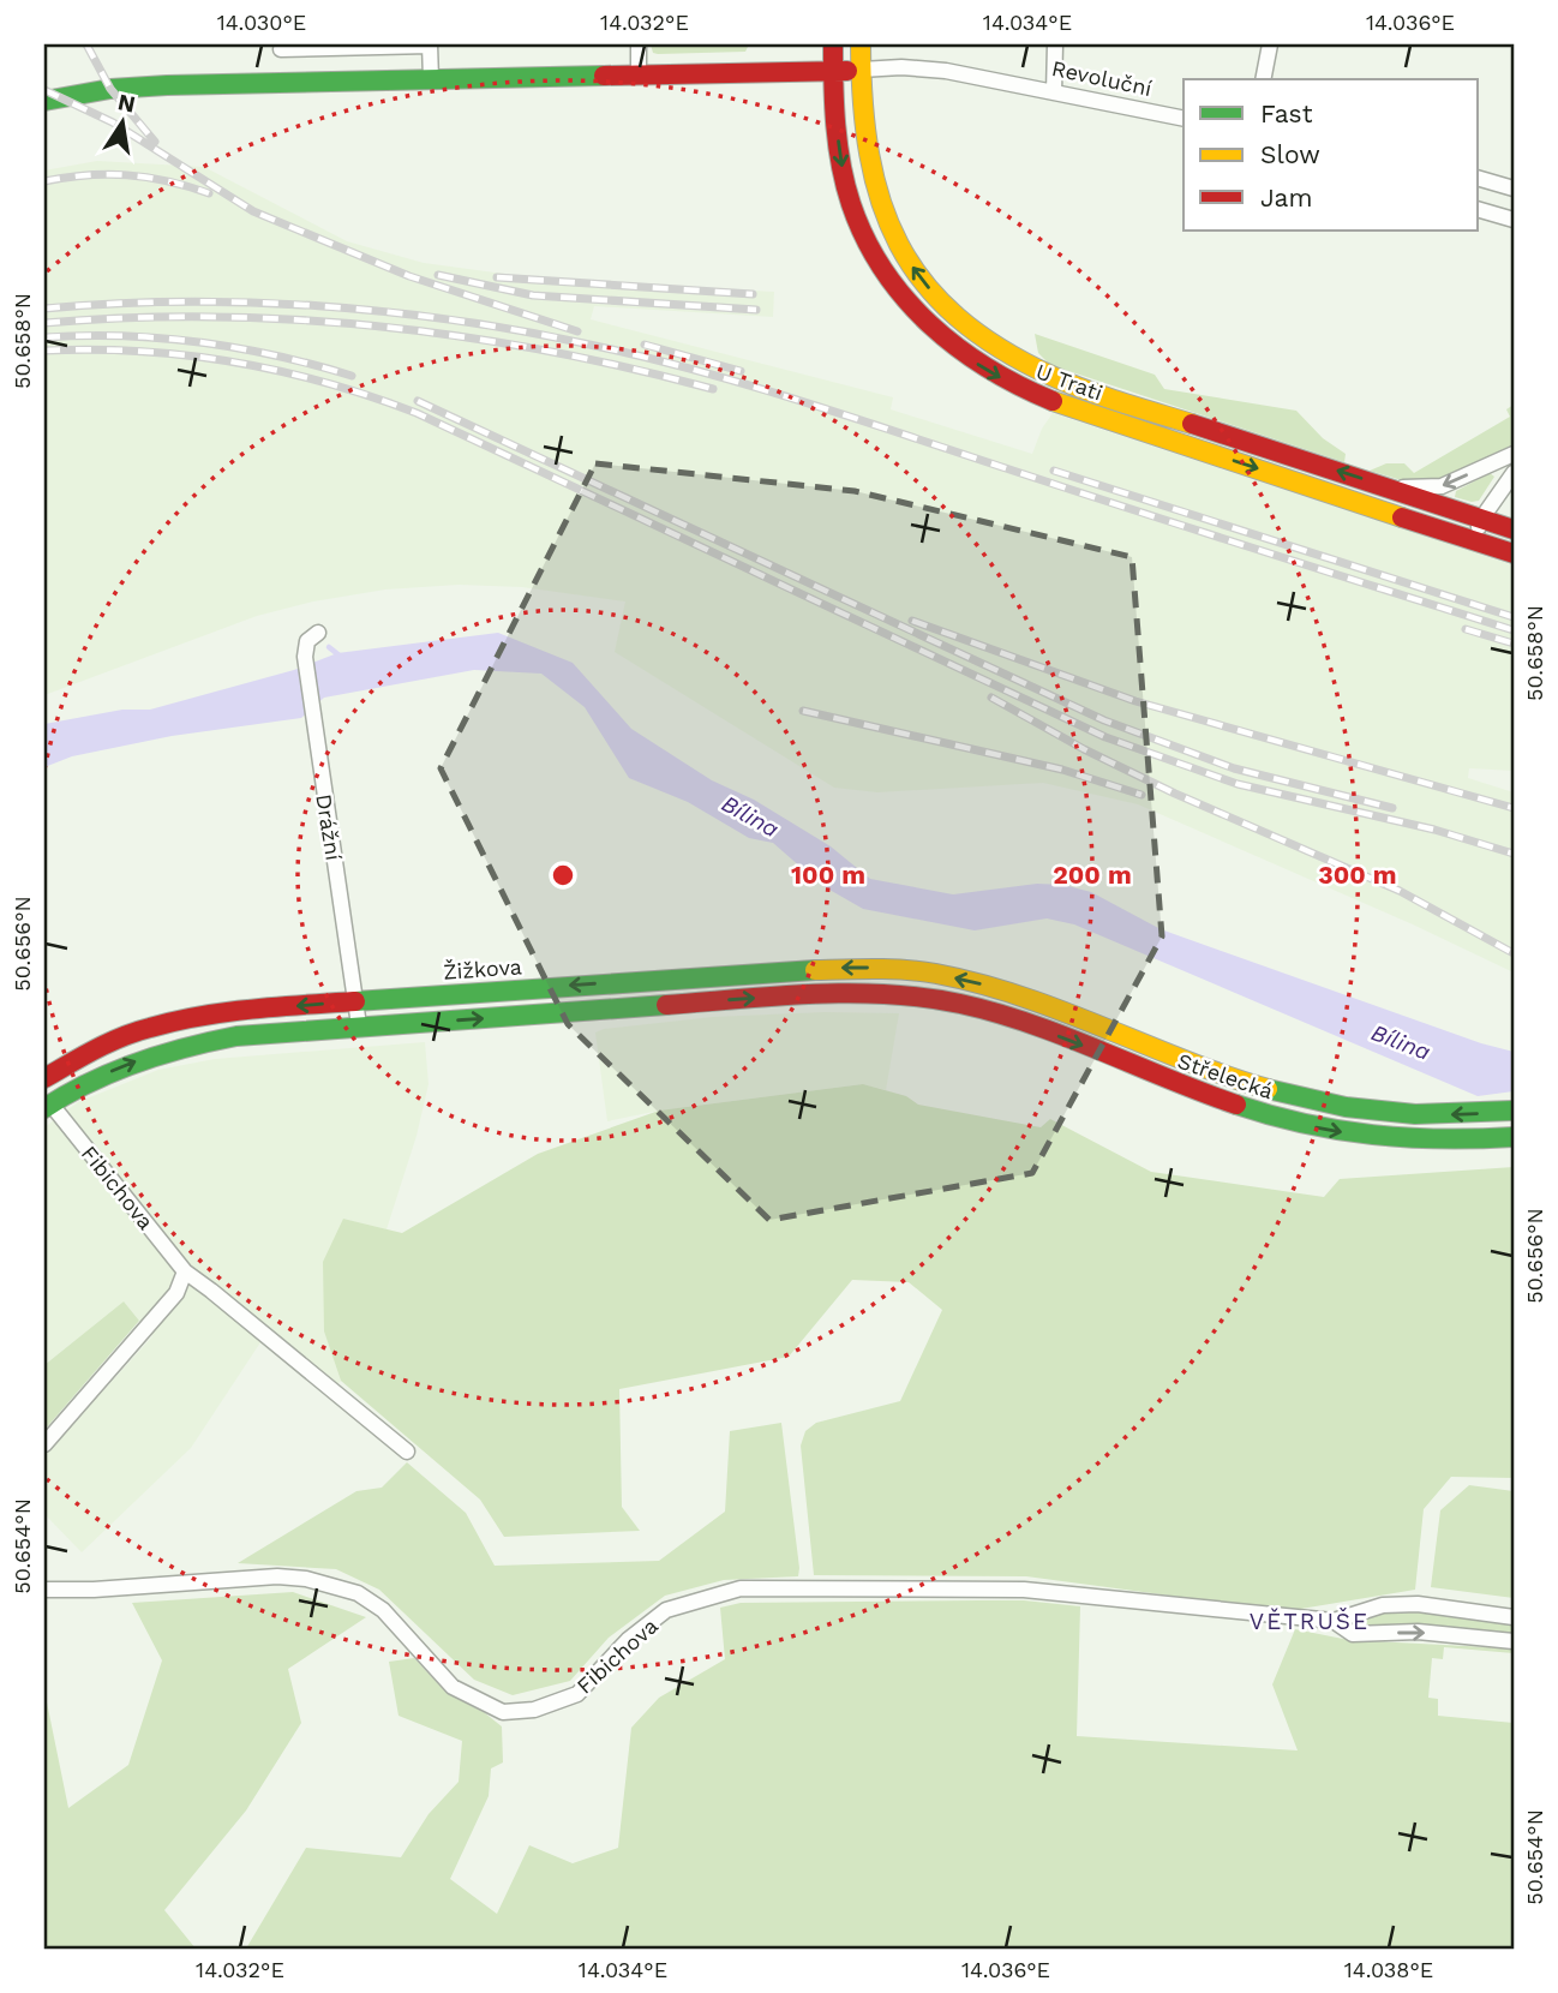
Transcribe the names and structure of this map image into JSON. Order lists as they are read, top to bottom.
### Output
{
  "streets": {
    "main road": [
      "Revoluční",
      "U Trati",
      "Žižkova",
      "Střelecká"
    ],
    "street": ["Drážní", "Fibichova"]
  },
  "crossings": [
    ["Revoluční", "U Trati"],
    ["Drážní", "Žižkova"],
    ["Drážní", "Střelecká"],
    ["Žižkova", "Střelecká"]
  ],
  "districts": ["VĚTRUŠE"],
  "water": ["Bílina"],
  "legend": ["Fast", "Slow", "Jam"],
  "north": "top",
  "coordinates": [
    "14.030°E",
    "14.032°E",
    "14.034°E",
    "14.036°E",
    "50.658°N",
    "50.656°N",
    "50.654°N",
    "14.038°E"
  ],
  "rings": ["100 m", "200 m", "300 m"]
}
